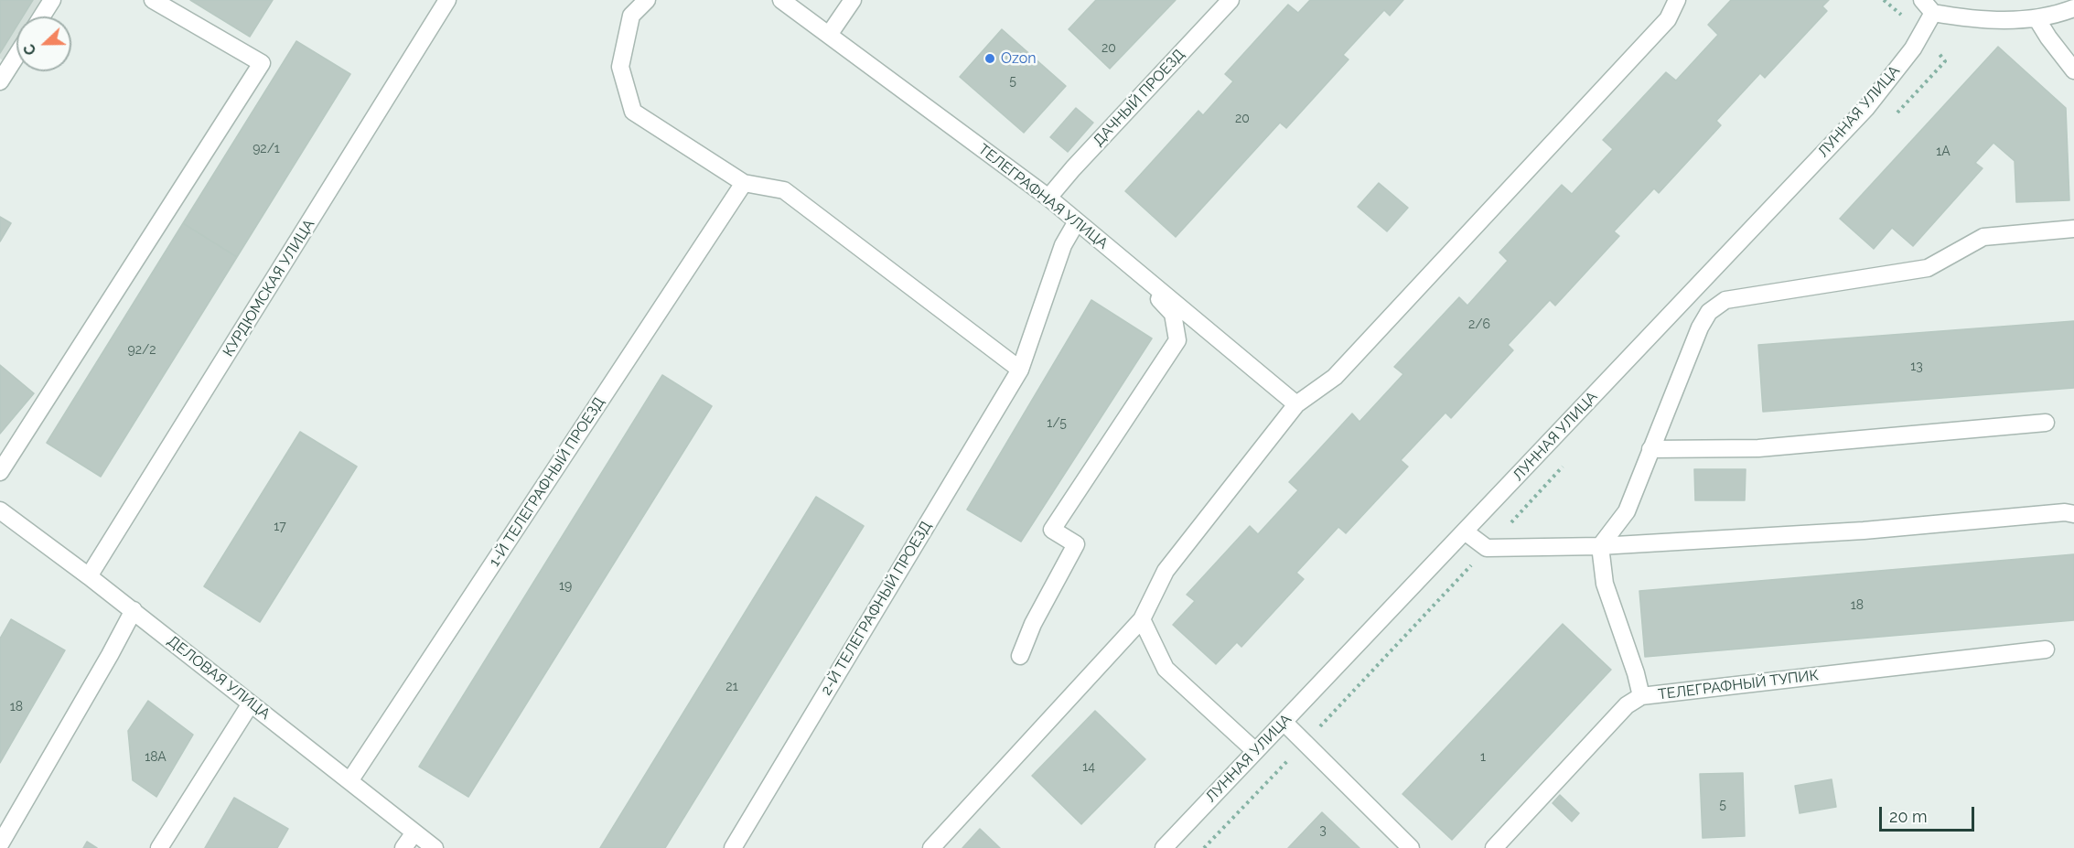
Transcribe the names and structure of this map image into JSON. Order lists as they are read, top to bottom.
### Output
{
  "streets": {
    "street": [
      "ДАЧНЫЙ ПРОЕЗД",
      "ЛУННАЯ УЛИЦА",
      "ТЕЛЕГРАФНАЯ УЛИЦА",
      "КУРДЮМСКАЯ УЛИЦА",
      "1-Й ТЕЛЕГРАФНЫЙ ПРОЕЗД",
      "2-Й ТЕЛЕГРАФНЫЙ ПРОЕЗД",
      "ДЕЛОВАЯ УЛИЦА",
      "ТЕЛЕГРАФНЫЙ ТУПИК"
    ]
  },
  "crossings": [
    ["ДАЧНЫЙ ПРОЕЗД", "ТЕЛЕГРАФНАЯ УЛИЦА"],
    ["ТЕЛЕГРАФНАЯ УЛИЦА", "2-Й ТЕЛЕГРАФНЫЙ ПРОЕЗД"],
    ["КУРДЮМСКАЯ УЛИЦА", "ДЕЛОВАЯ УЛИЦА"],
    ["1-Й ТЕЛЕГРАФНЫЙ ПРОЕЗД", "ДЕЛОВАЯ УЛИЦА"]
  ],
  "places": ["Ozon"],
  "house_numbers": [
    "20",
    "5",
    "20",
    "92/1",
    "1А",
    "2/6",
    "92/2",
    "13",
    "1/5",
    "17",
    "19",
    "18",
    "21",
    "18",
    "18А",
    "1",
    "14",
    "5",
    "3"
  ],
  "scale_bar": "20 m",
  "north": "left"
}
